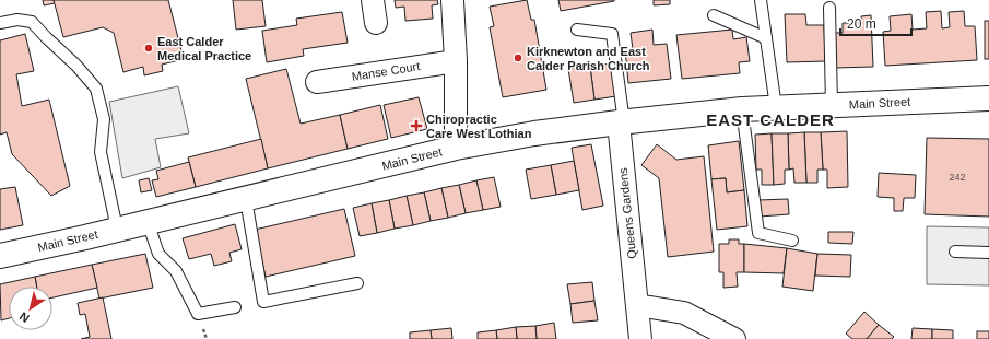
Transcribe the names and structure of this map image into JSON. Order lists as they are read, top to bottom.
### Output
{
  "streets": {
    "main road": ["Main Street"],
    "street": ["Manse Court", "Queens Gardens"]
  },
  "crossings": [
    ["Main Street", "Queens Gardens"]
  ],
  "districts": ["EAST CALDER"],
  "places": {
    "other": ["East Calder Medical Practice", "Kirknewton and East Calder Parish Church"],
    "health": ["Chiropractic Care West Lothian"]
  },
  "house_numbers": ["242"],
  "scale_bar": "20 m",
  "north": "bottom left"
}
